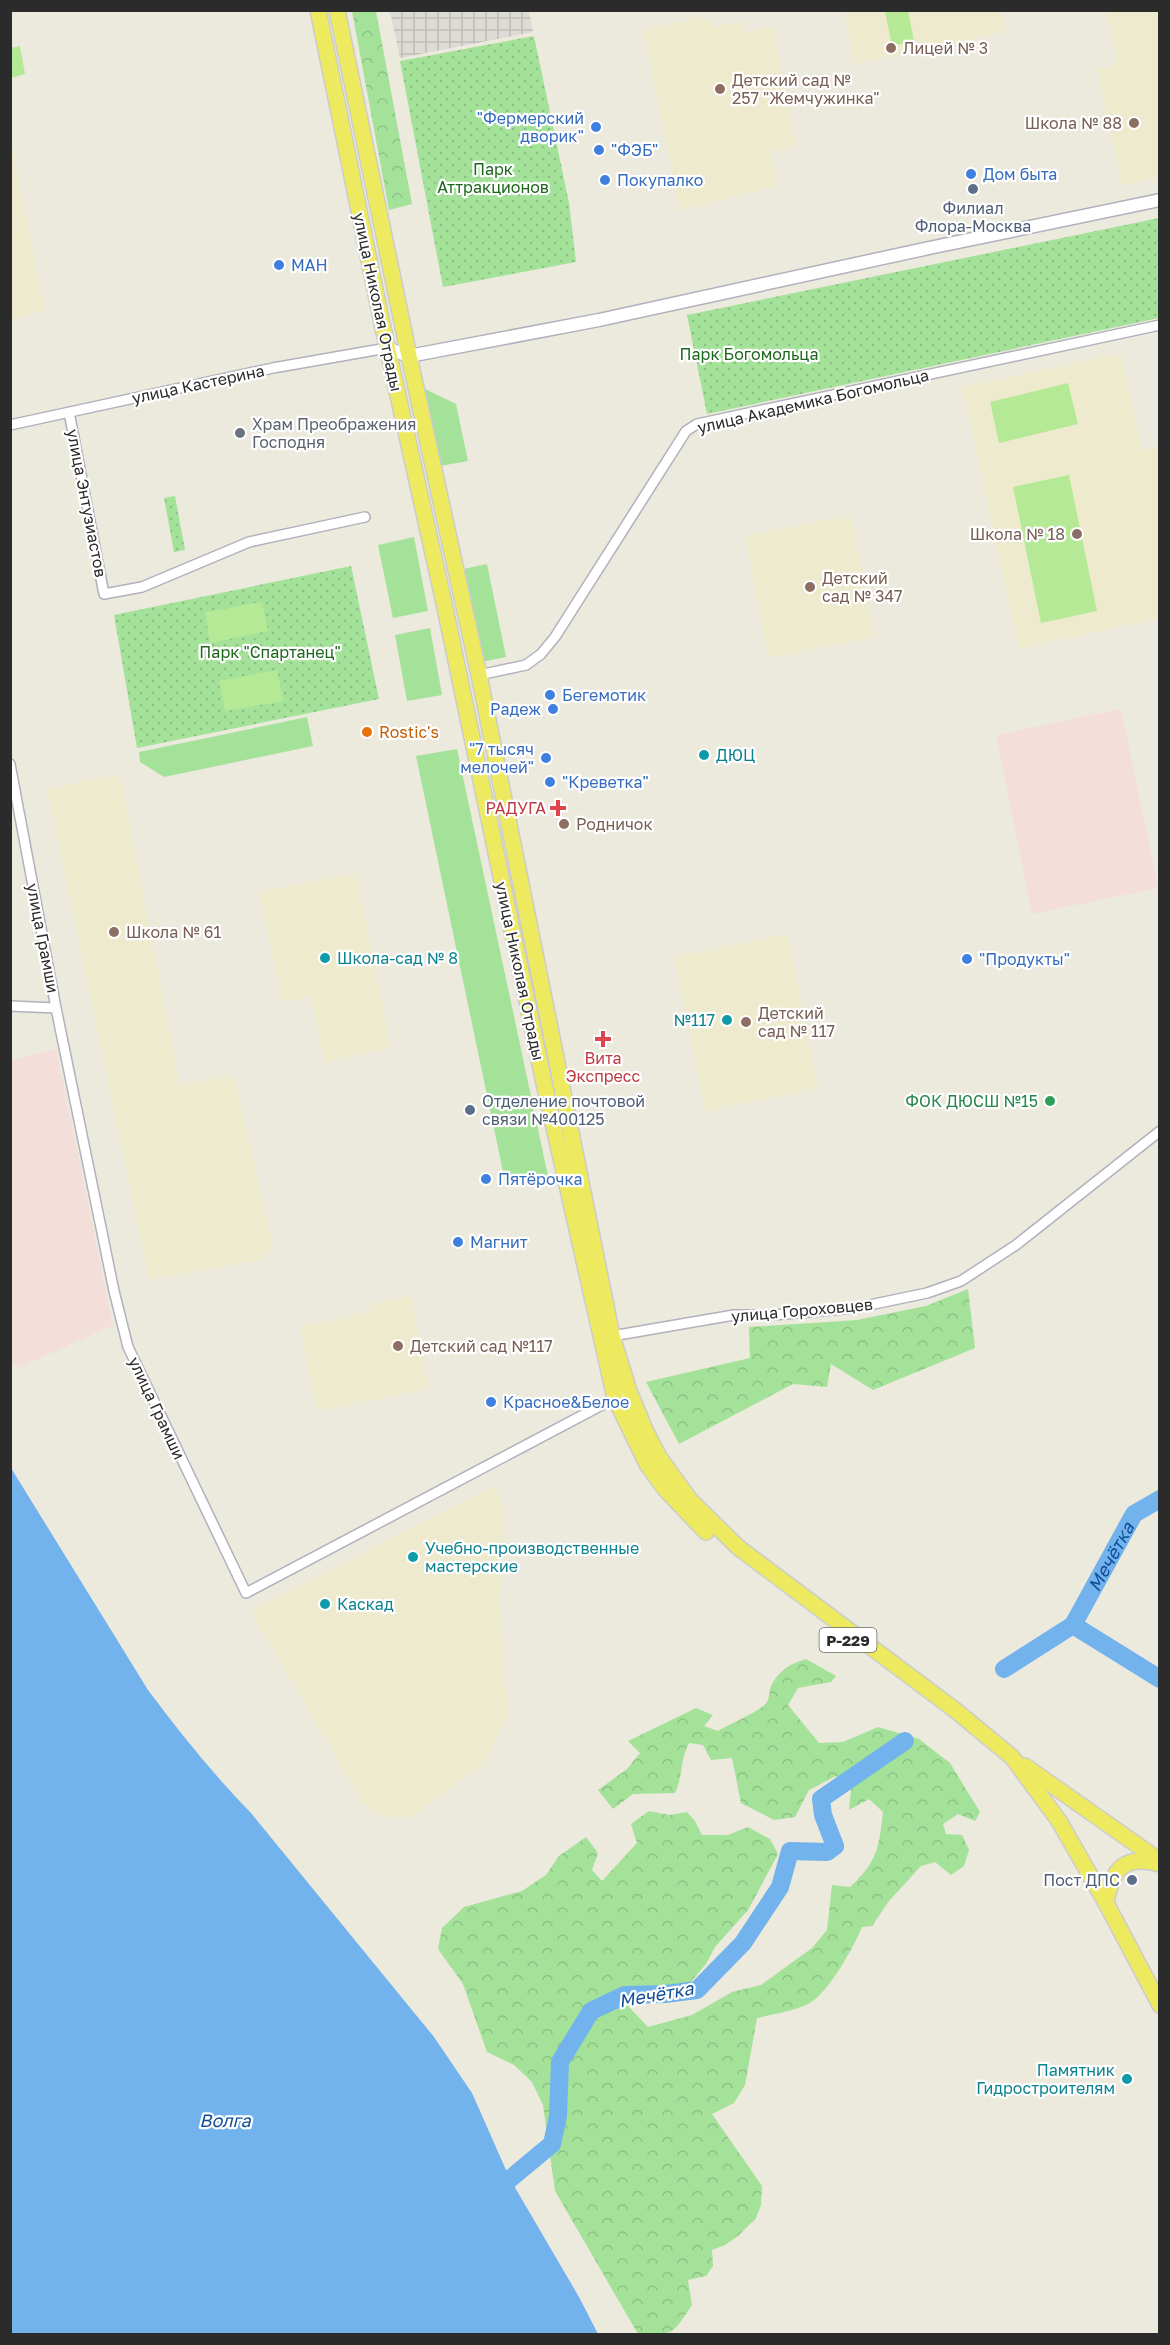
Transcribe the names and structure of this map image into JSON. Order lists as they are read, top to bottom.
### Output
{
  "streets": {
    "main road": ["улица Николая Отрады", "Р-229"],
    "street": [
      "улица Кастерина",
      "улица Академика Богомольца",
      "улица Энтузиастов",
      "улица Грамши",
      "улица Гороховцев"
    ]
  },
  "crossings": [
    ["улица Николая Отрады", "улица Кастерина"],
    ["улица Николая Отрады", "улица Академика Богомольца"],
    ["улица Николая Отрады", "улица Грамши"],
    ["улица Николая Отрады", "улица Гороховцев"],
    ["улица Кастерина", "улица Энтузиастов"]
  ],
  "water": ["Мечётка", "Волга"],
  "parks": ["Парк Аттракционов", "Парк Богомольца", "Парк \"Спартанец\""],
  "places": {
    "other": [
      "Лицей № 3",
      "Детский сад № 257 \"Жемчужинка\"",
      "Школа № 88",
      "\"Фермерский дворик\"",
      "\"ФЭБ\"",
      "Дом быта",
      "Покупалко",
      "Филиал Флора-Москва",
      "МАН",
      "Храм Преображения Господня",
      "Школа № 18",
      "Детский сад № 347",
      "Бегемотик",
      "Радеж",
      "Rostic's",
      "ДЮЦ",
      "\"7 тысяч мелочей\"",
      "\"Креветка\"",
      "Родничок",
      "Школа № 61",
      "Школа-сад № 8",
      "\"Продукты\"",
      "№117",
      "Детский сад № 117",
      "ФОК ДЮСШ №15",
      "Отделение почтовой связи №400125",
      "Пятёрочка",
      "Магнит",
      "Детский сад №117",
      "Красное&Белое",
      "Учебно-производственные мастерские",
      "Каскад",
      "Пост ДПС",
      "Памятник Гидростроителям"
    ],
    "health": ["РАДУГА", "Вита Экспресс"]
  }
}
